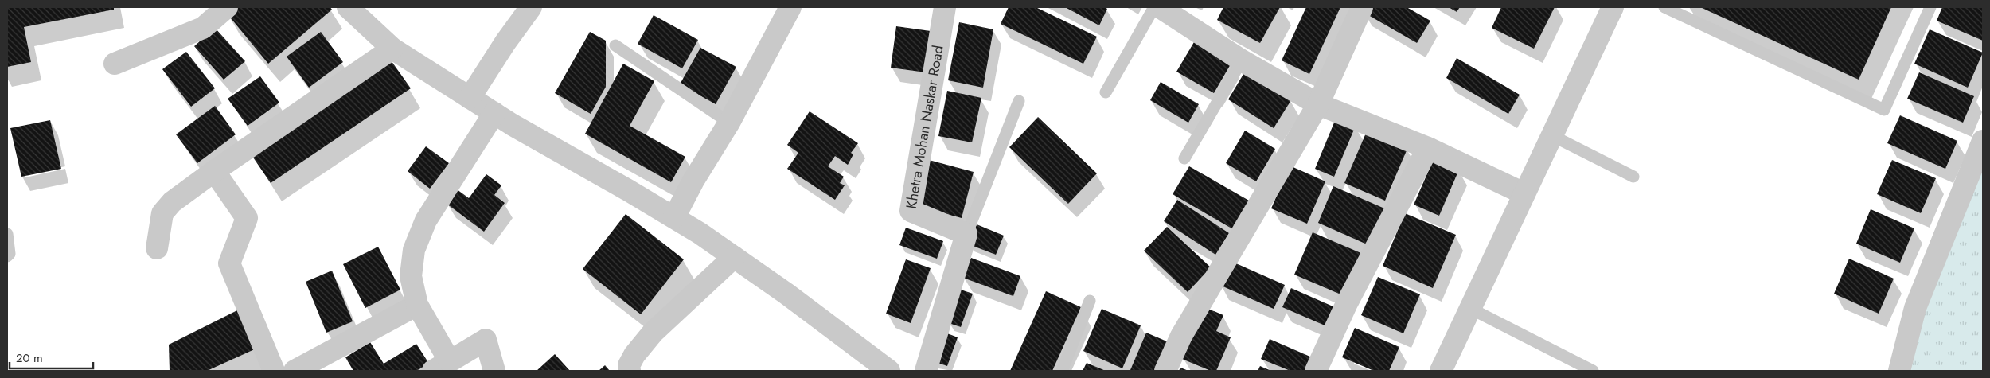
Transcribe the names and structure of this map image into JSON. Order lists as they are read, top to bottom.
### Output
{
  "streets": {
    "street": ["Khetra Mohan Naskar Road"]
  },
  "scale_bar": "20 m"
}
